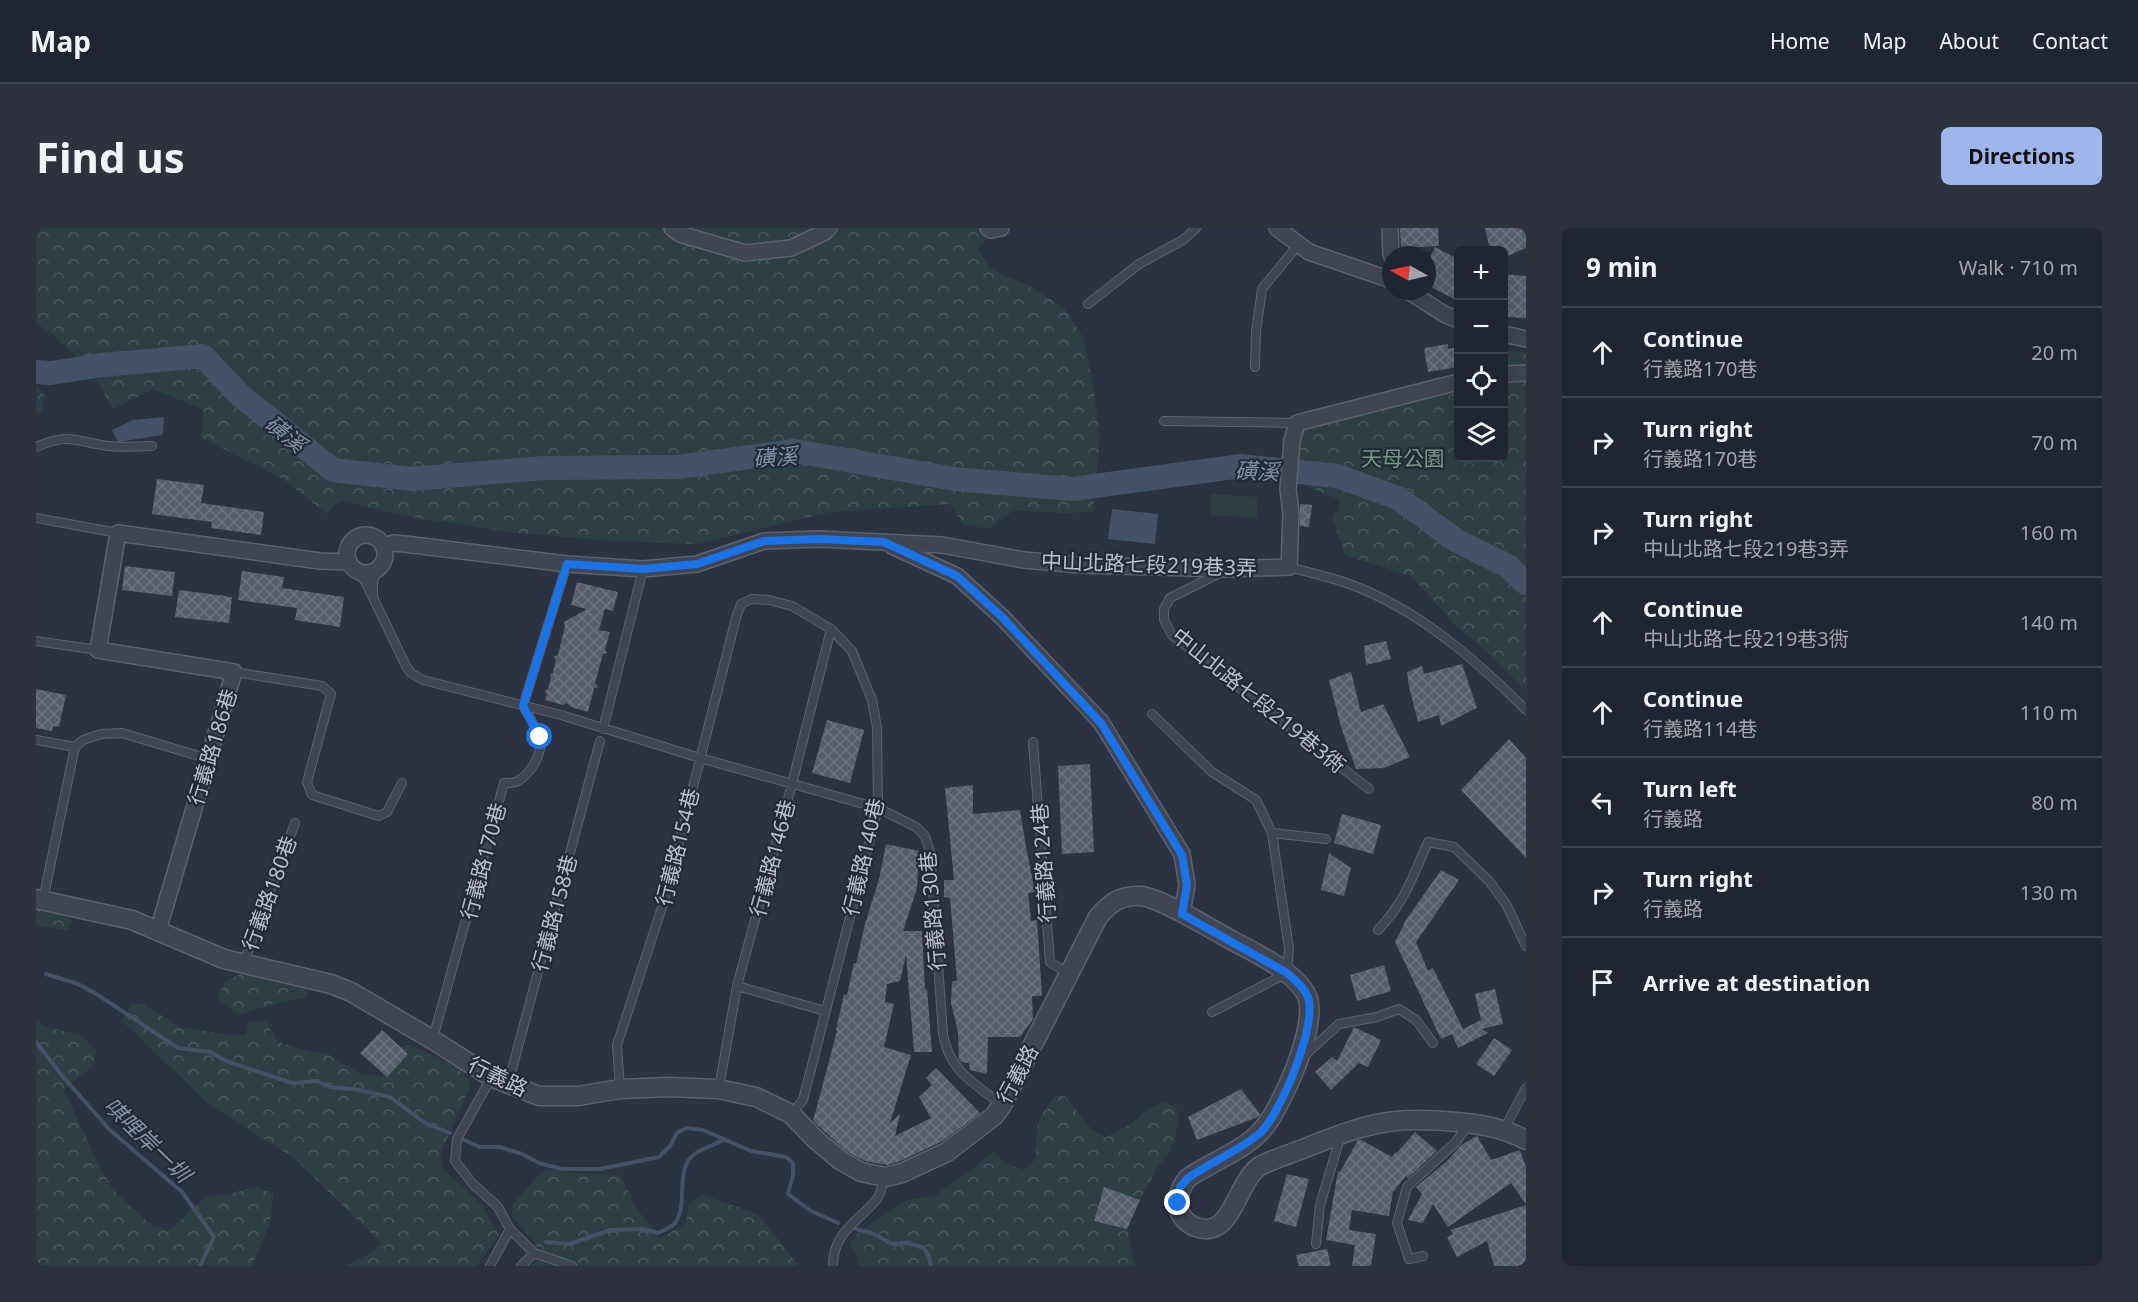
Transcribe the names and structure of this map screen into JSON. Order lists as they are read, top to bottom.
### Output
{
  "streets": {
    "street": ["中山北路七段219巷3弄", "行義路186巷", "行義路"],
    "lane": [
      "中山北路七段219巷3衖",
      "行義路154巷",
      "行義路140巷",
      "行義路146巷",
      "行義路170巷",
      "行義路124巷",
      "行義路180巷",
      "行義路130巷",
      "行義路158巷"
    ]
  },
  "crossings": [
    ["中山北路七段219巷3弄", "中山北路七段219巷3衖"],
    ["中山北路七段219巷3弄", "行義路130巷"],
    ["行義路186巷", "行義路"],
    ["行義路154巷", "行義路140巷"],
    ["行義路154巷", "行義路130巷"],
    ["行義路154巷", "行義路"],
    ["行義路140巷", "行義路146巷"],
    ["行義路140巷", "行義路130巷"],
    ["行義路140巷", "行義路"],
    ["行義路146巷", "行義路130巷"],
    ["行義路146巷", "行義路"],
    ["行義路170巷", "行義路130巷"],
    ["行義路170巷", "行義路"],
    ["行義路124巷", "行義路"],
    ["行義路180巷", "行義路"],
    ["行義路130巷", "行義路"],
    ["行義路158巷", "行義路"]
  ],
  "water": ["磺溪", "唭哩岸一圳"],
  "parks": ["天母公園"],
  "north": "left",
  "page": {
    "header": "Map",
    "nav": [
      "Home",
      "Map",
      "About",
      "Contact"
    ],
    "buttons": "Directions",
    "title": "Find us",
    "heading": ["9 min", "Walk · 710 m"],
    "map_buttons": ["+", "−"],
    "list": [
      ["Continue", "行義路170巷", "20 m"],
      ["Turn right", "行義路170巷", "70 m"],
      ["Turn right", "中山北路七段219巷3弄", "160 m"],
      ["Continue", "中山北路七段219巷3衖", "140 m"],
      ["Continue", "行義路114巷", "110 m"],
      ["Turn left", "行義路", "80 m"],
      ["Turn right", "行義路", "130 m"],
      "Arrive at destination"
    ]
  }
}
